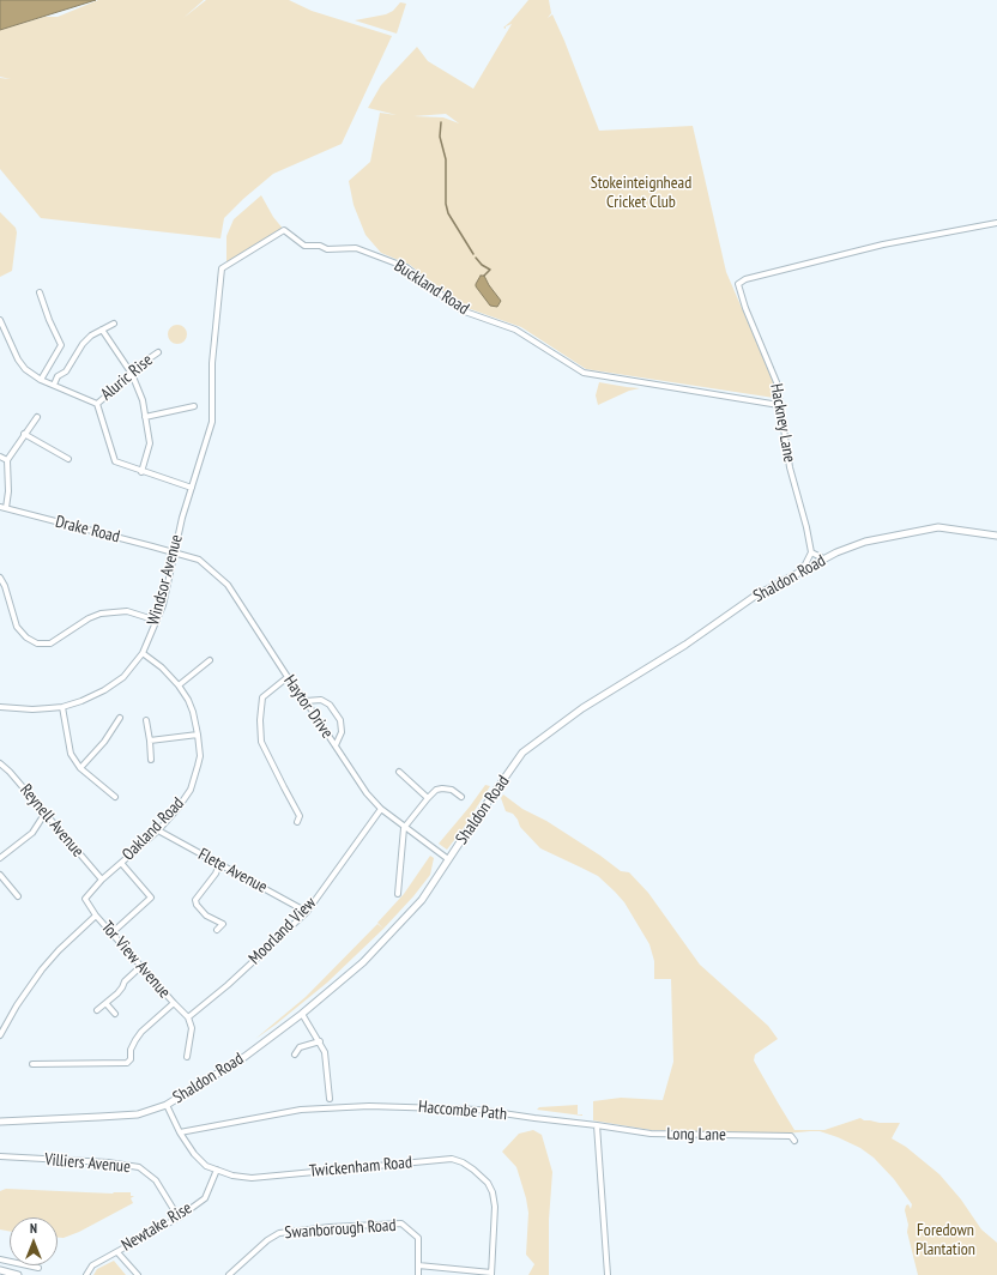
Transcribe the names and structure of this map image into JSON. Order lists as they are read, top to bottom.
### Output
{
  "streets": {
    "street": [
      "Buckland Road",
      "Aluric Rise",
      "Hackney Lane",
      "Drake Road",
      "Shaldon Road",
      "Windsor Avenue",
      "Haytor Drive",
      "Reynell Avenue",
      "Oakland Road",
      "Flete Avenue",
      "Moorland View",
      "Tor View Avenue",
      "Haccombe Path",
      "Long Lane",
      "Villiers Avenue",
      "Twickenham Road",
      "Newtake Rise",
      "Swanborough Road"
    ]
  },
  "crossings": [
    ["Buckland Road", "Hackney Lane"],
    ["Buckland Road", "Windsor Avenue"],
    ["Drake Road", "Windsor Avenue"],
    ["Drake Road", "Haytor Drive"],
    ["Shaldon Road", "Haytor Drive"],
    ["Shaldon Road", "Twickenham Road"],
    ["Windsor Avenue", "Haytor Drive"],
    ["Windsor Avenue", "Oakland Road"],
    ["Haytor Drive", "Moorland View"],
    ["Reynell Avenue", "Oakland Road"],
    ["Oakland Road", "Flete Avenue"],
    ["Oakland Road", "Tor View Avenue"],
    ["Flete Avenue", "Moorland View"],
    ["Moorland View", "Tor View Avenue"],
    ["Haccombe Path", "Long Lane"],
    ["Haccombe Path", "Twickenham Road"],
    ["Villiers Avenue", "Newtake Rise"],
    ["Twickenham Road", "Newtake Rise"]
  ],
  "parks": ["Stokeinteignhead Cricket Club", "Foredown Plantation"],
  "north": "top"
}
